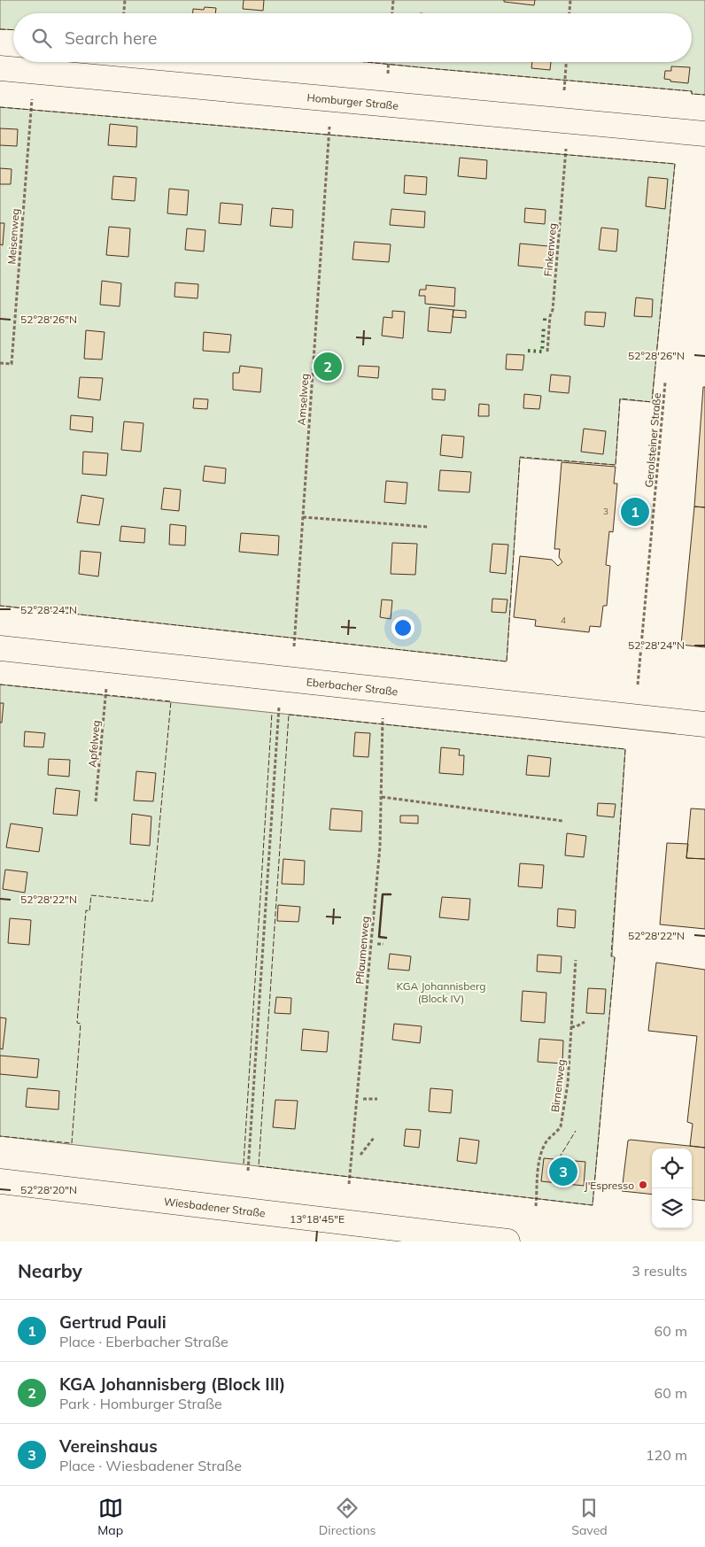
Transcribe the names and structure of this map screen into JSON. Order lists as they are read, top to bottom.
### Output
{
  "streets": {
    "street": ["Homburger Straße", "Eberbacher Straße", "Wiesbadener Straße"],
    "path": [
      "Meisenweg",
      "Finkenweg",
      "Amselweg",
      "Gerolsteiner Straße",
      "Apfelweg",
      "Pflaumenweg",
      "Birnenweg"
    ]
  },
  "parks": ["KGA Johannisberg (Block IV)"],
  "places": ["J'Espresso"],
  "house_numbers": ["3", "4"],
  "page": {
    "search": "Search here",
    "pins": ["2", "1", "3"],
    "heading": ["Nearby", "3 results"],
    "list": [
      {
        "mark": "1",
        "name": "Gertrud Pauli",
        "note": "Place · Eberbacher Straße",
        "value": "60 m"
      },
      {
        "mark": "2",
        "name": "KGA Johannisberg (Block III)",
        "note": "Park · Homburger Straße",
        "value": "60 m"
      },
      {
        "mark": "3",
        "name": "Vereinshaus",
        "note": "Place · Wiesbadener Straße",
        "value": "120 m"
      }
    ],
    "nav": ["Map", "Directions", "Saved"]
  },
  "coordinates": [
    "52°28'26\"N",
    "52°28'24\"N",
    "52°28'22\"N",
    "52°28'20\"N",
    "13°18'45\"E"
  ]
}
